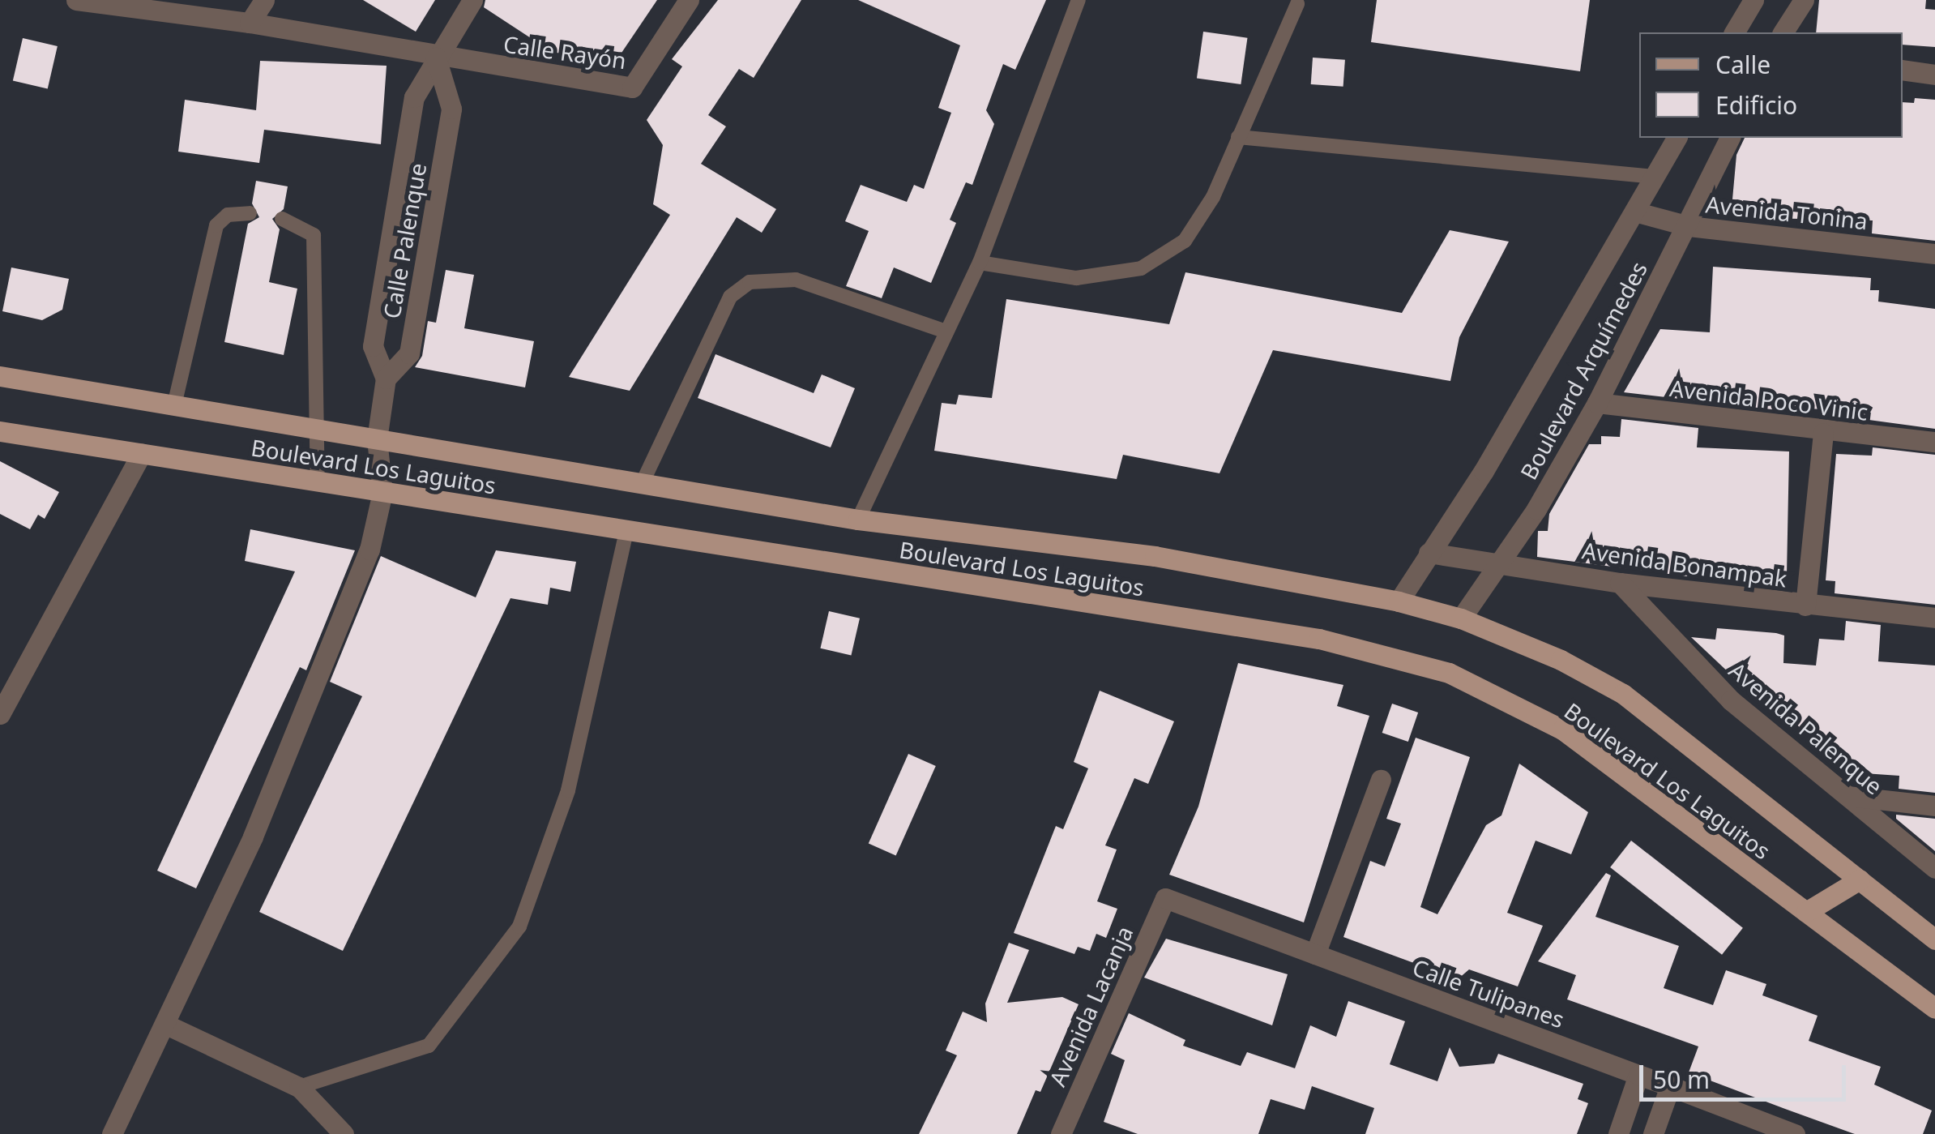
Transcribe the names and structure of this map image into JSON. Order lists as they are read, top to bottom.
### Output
{
  "streets": {
    "main road": ["Boulevard Los Laguitos"],
    "street": [
      "Calle Rayón",
      "Avenida Tonina",
      "Calle Palenque",
      "Boulevard Arquímedes",
      "Avenida Poco Vinic",
      "Avenida Bonampak",
      "Avenida Palenque",
      "Calle Tulipanes",
      "Avenida Lacanja"
    ]
  },
  "crossings": [
    ["Calle Rayón", "Calle Palenque"],
    ["Avenida Tonina", "Boulevard Arquímedes"],
    ["Calle Palenque", "Boulevard Los Laguitos"],
    ["Boulevard Arquímedes", "Avenida Poco Vinic"],
    ["Boulevard Arquímedes", "Boulevard Los Laguitos"],
    ["Boulevard Arquímedes", "Avenida Bonampak"],
    ["Avenida Bonampak", "Avenida Palenque"],
    ["Calle Tulipanes", "Avenida Lacanja"]
  ],
  "legend": ["Calle", "Edificio"],
  "scale_bar": "50 m"
}
